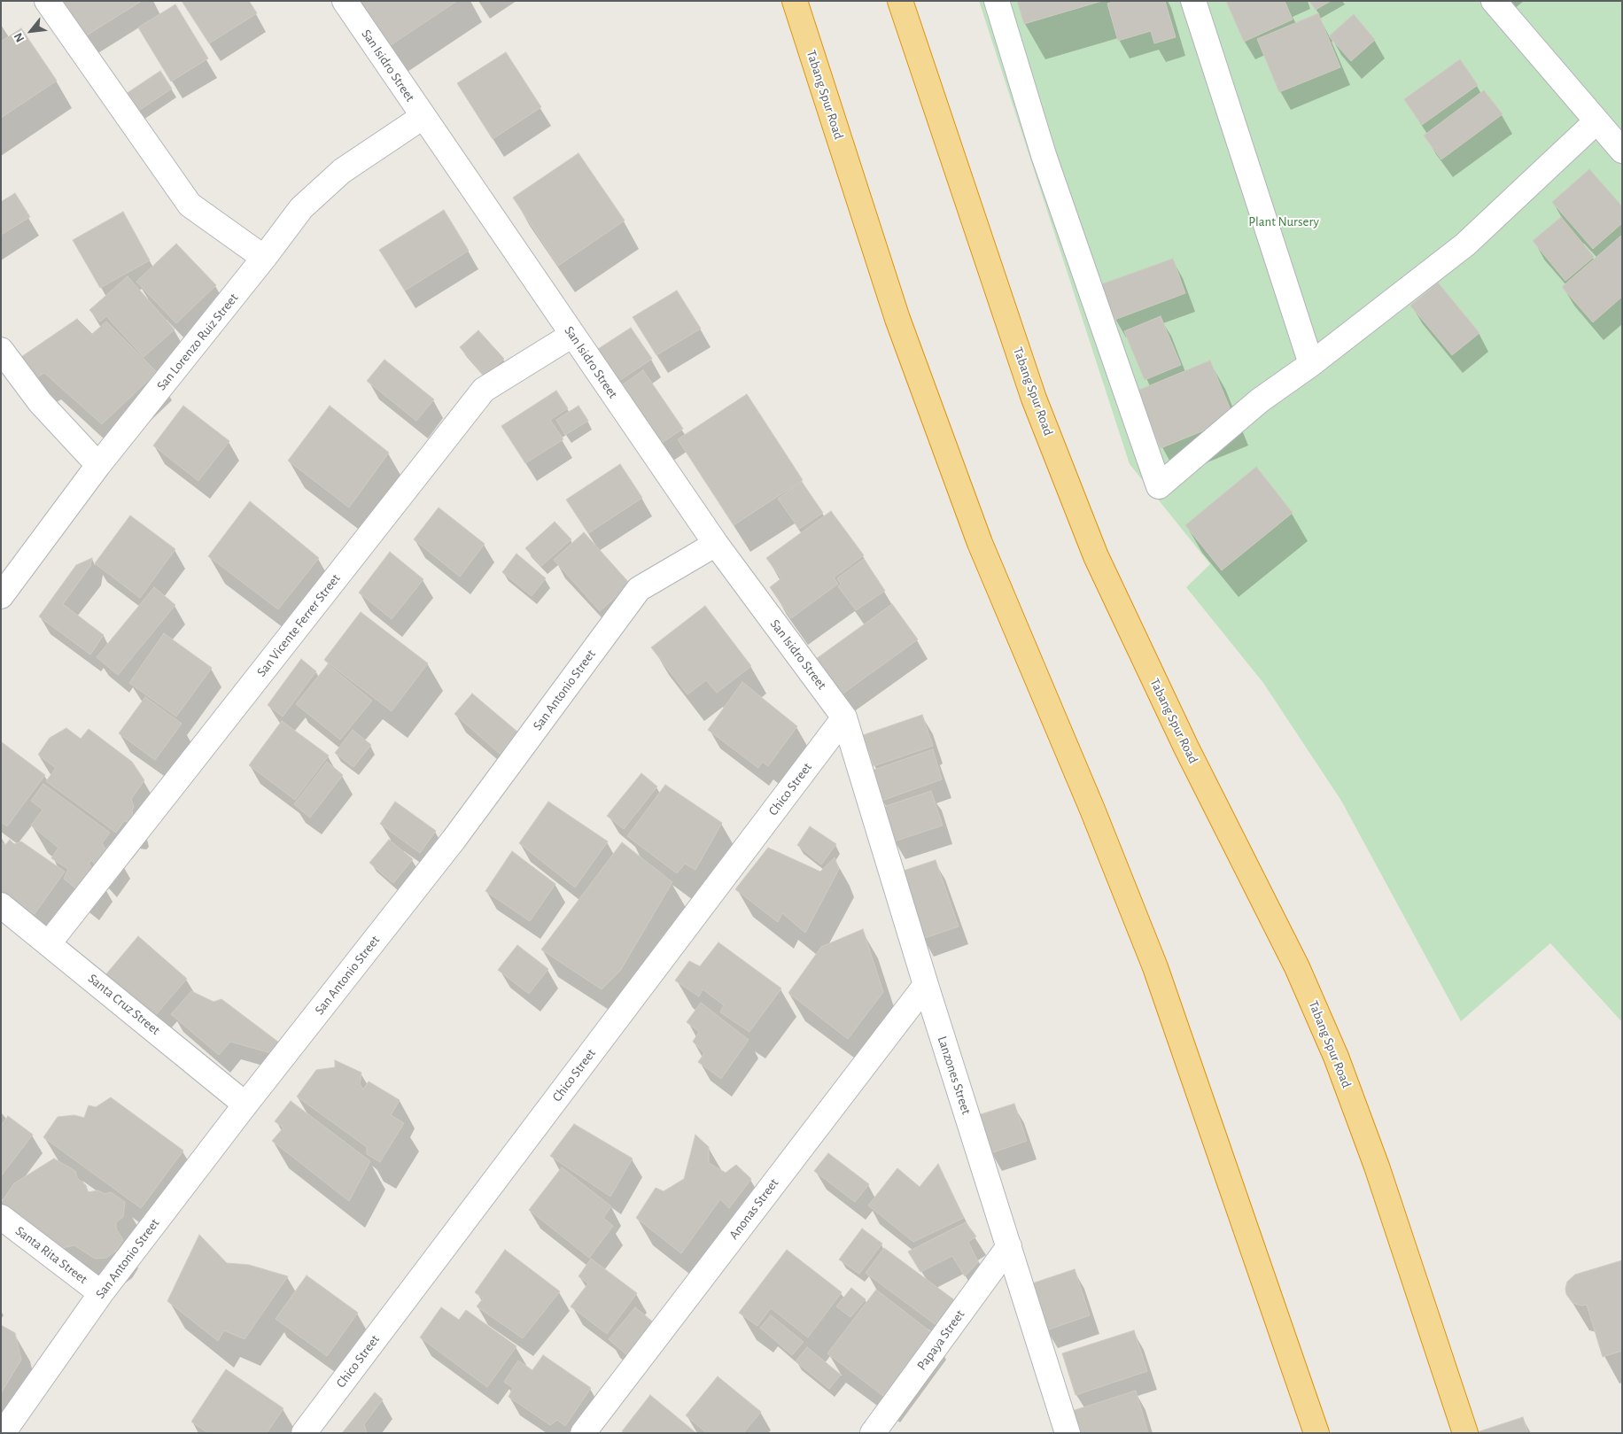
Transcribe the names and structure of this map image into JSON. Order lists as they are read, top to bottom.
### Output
{
  "streets": {
    "highway": ["Tabang Spur Road"],
    "street": [
      "San Isidro Street",
      "San Lorenzo Ruiz Street",
      "San Vicente Ferrer Street",
      "San Antonio Street",
      "Chico Street",
      "Santa Cruz Street",
      "Lanzones Street",
      "Anonas Street",
      "Santa Rita Street",
      "Papaya Street"
    ]
  },
  "crossings": [
    ["San Isidro Street", "San Lorenzo Ruiz Street"],
    ["San Isidro Street", "San Vicente Ferrer Street"],
    ["San Isidro Street", "San Antonio Street"],
    ["San Isidro Street", "Chico Street"],
    ["San Isidro Street", "Lanzones Street"],
    ["San Vicente Ferrer Street", "Santa Cruz Street"],
    ["San Antonio Street", "Santa Cruz Street"],
    ["San Antonio Street", "Santa Rita Street"],
    ["Chico Street", "Lanzones Street"],
    ["Lanzones Street", "Anonas Street"],
    ["Lanzones Street", "Papaya Street"]
  ],
  "parks": ["Plant Nursery"],
  "north": "bottom left"
}
